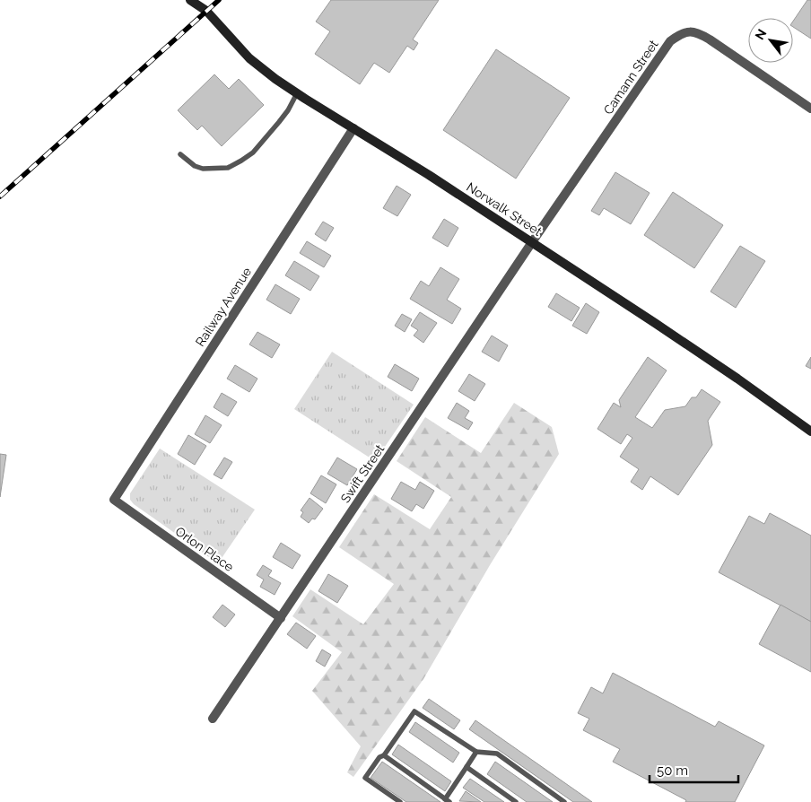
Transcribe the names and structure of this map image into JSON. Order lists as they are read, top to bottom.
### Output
{
  "streets": {
    "street": [
      "Camann Street",
      "Norwalk Street",
      "Railway Avenue",
      "Swift Street",
      "Orlon Place"
    ]
  },
  "crossings": [
    ["Camann Street", "Norwalk Street"],
    ["Camann Street", "Swift Street"],
    ["Norwalk Street", "Railway Avenue"],
    ["Norwalk Street", "Swift Street"],
    ["Railway Avenue", "Orlon Place"],
    ["Swift Street", "Orlon Place"]
  ],
  "scale_bar": "50 m",
  "north": "top left"
}
